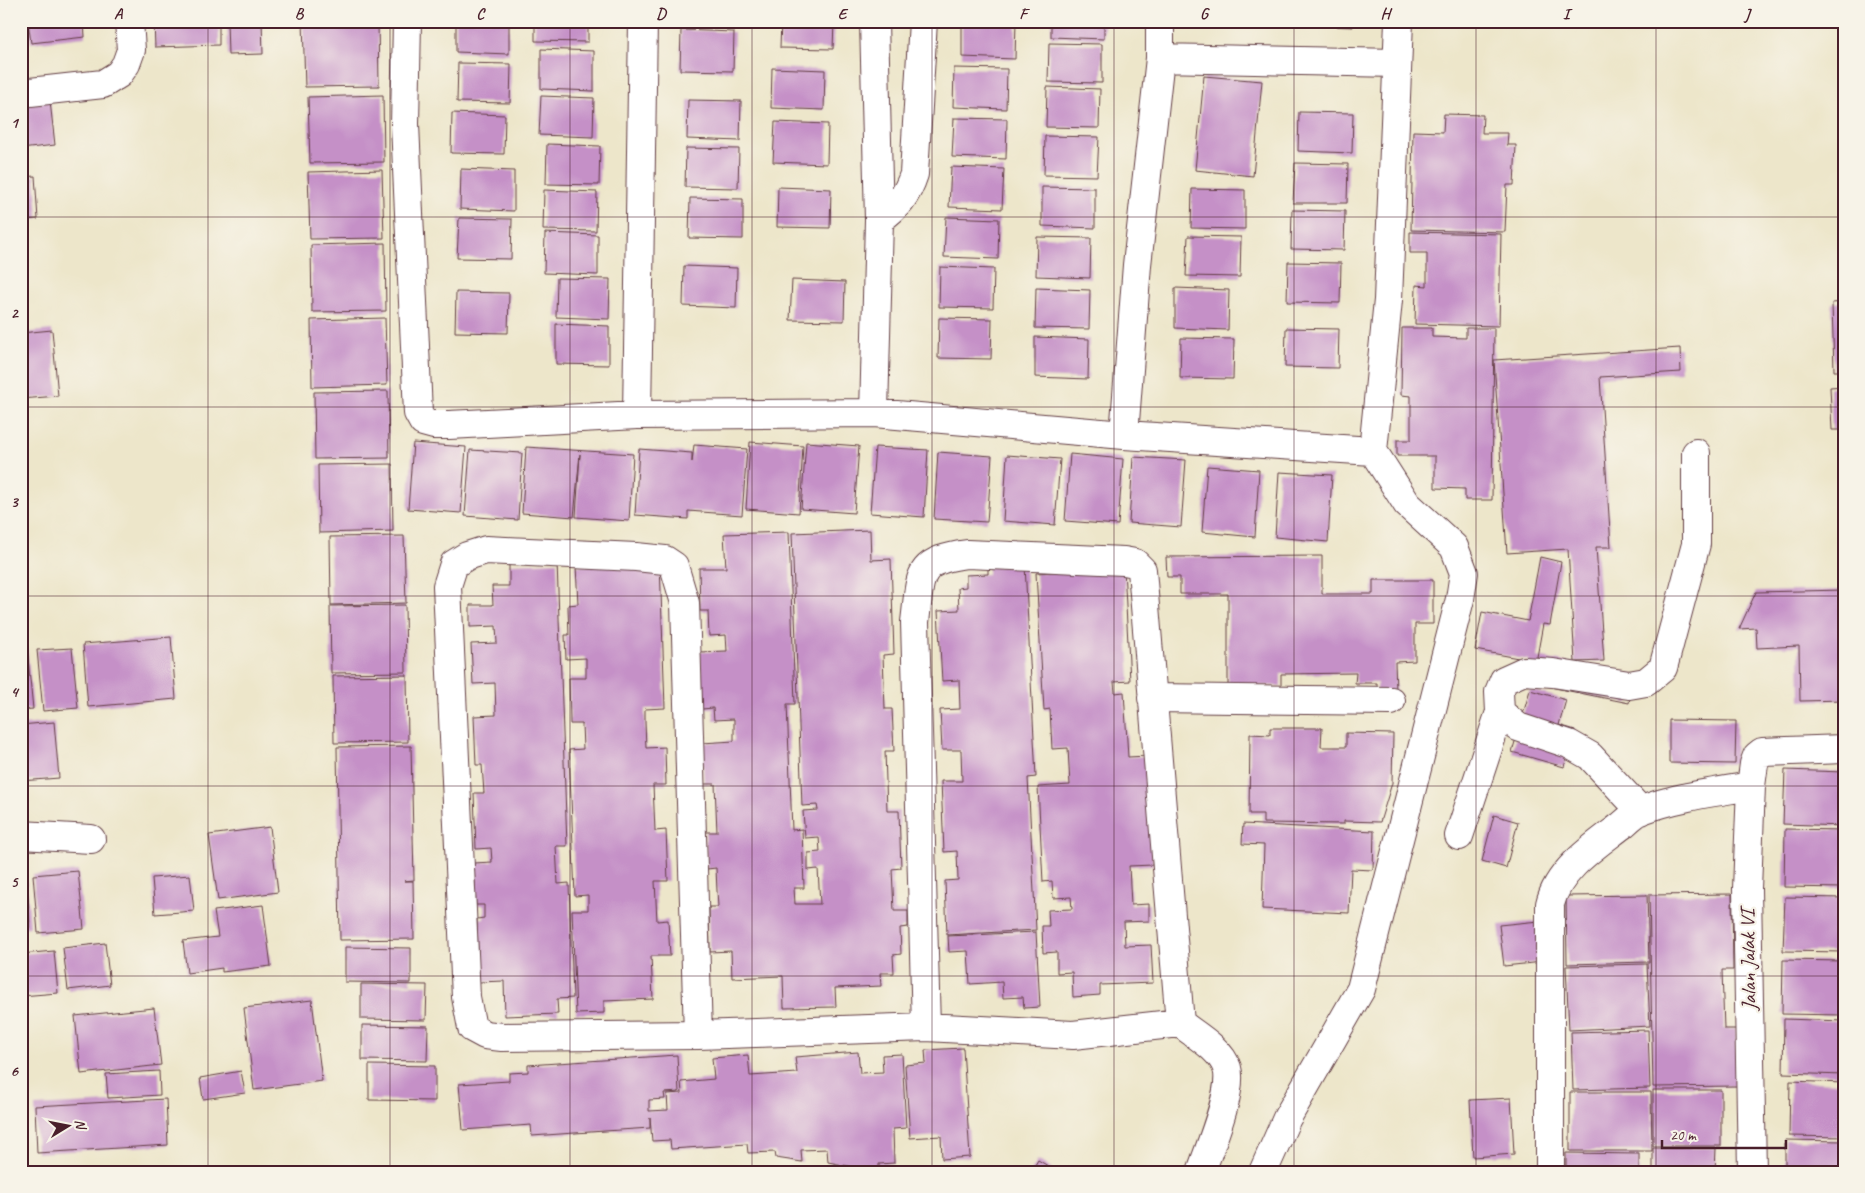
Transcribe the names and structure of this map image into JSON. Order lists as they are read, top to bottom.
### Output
{
  "streets": {
    "street": ["Jalan Jalak VI"]
  },
  "scale_bar": "20 m",
  "north": "right",
  "grid": {
    "columns": [
      "A",
      "B",
      "C",
      "D",
      "E",
      "F",
      "G",
      "H",
      "I",
      "J"
    ],
    "rows": [
      "1",
      "2",
      "3",
      "4",
      "5",
      "6"
    ]
  }
}
